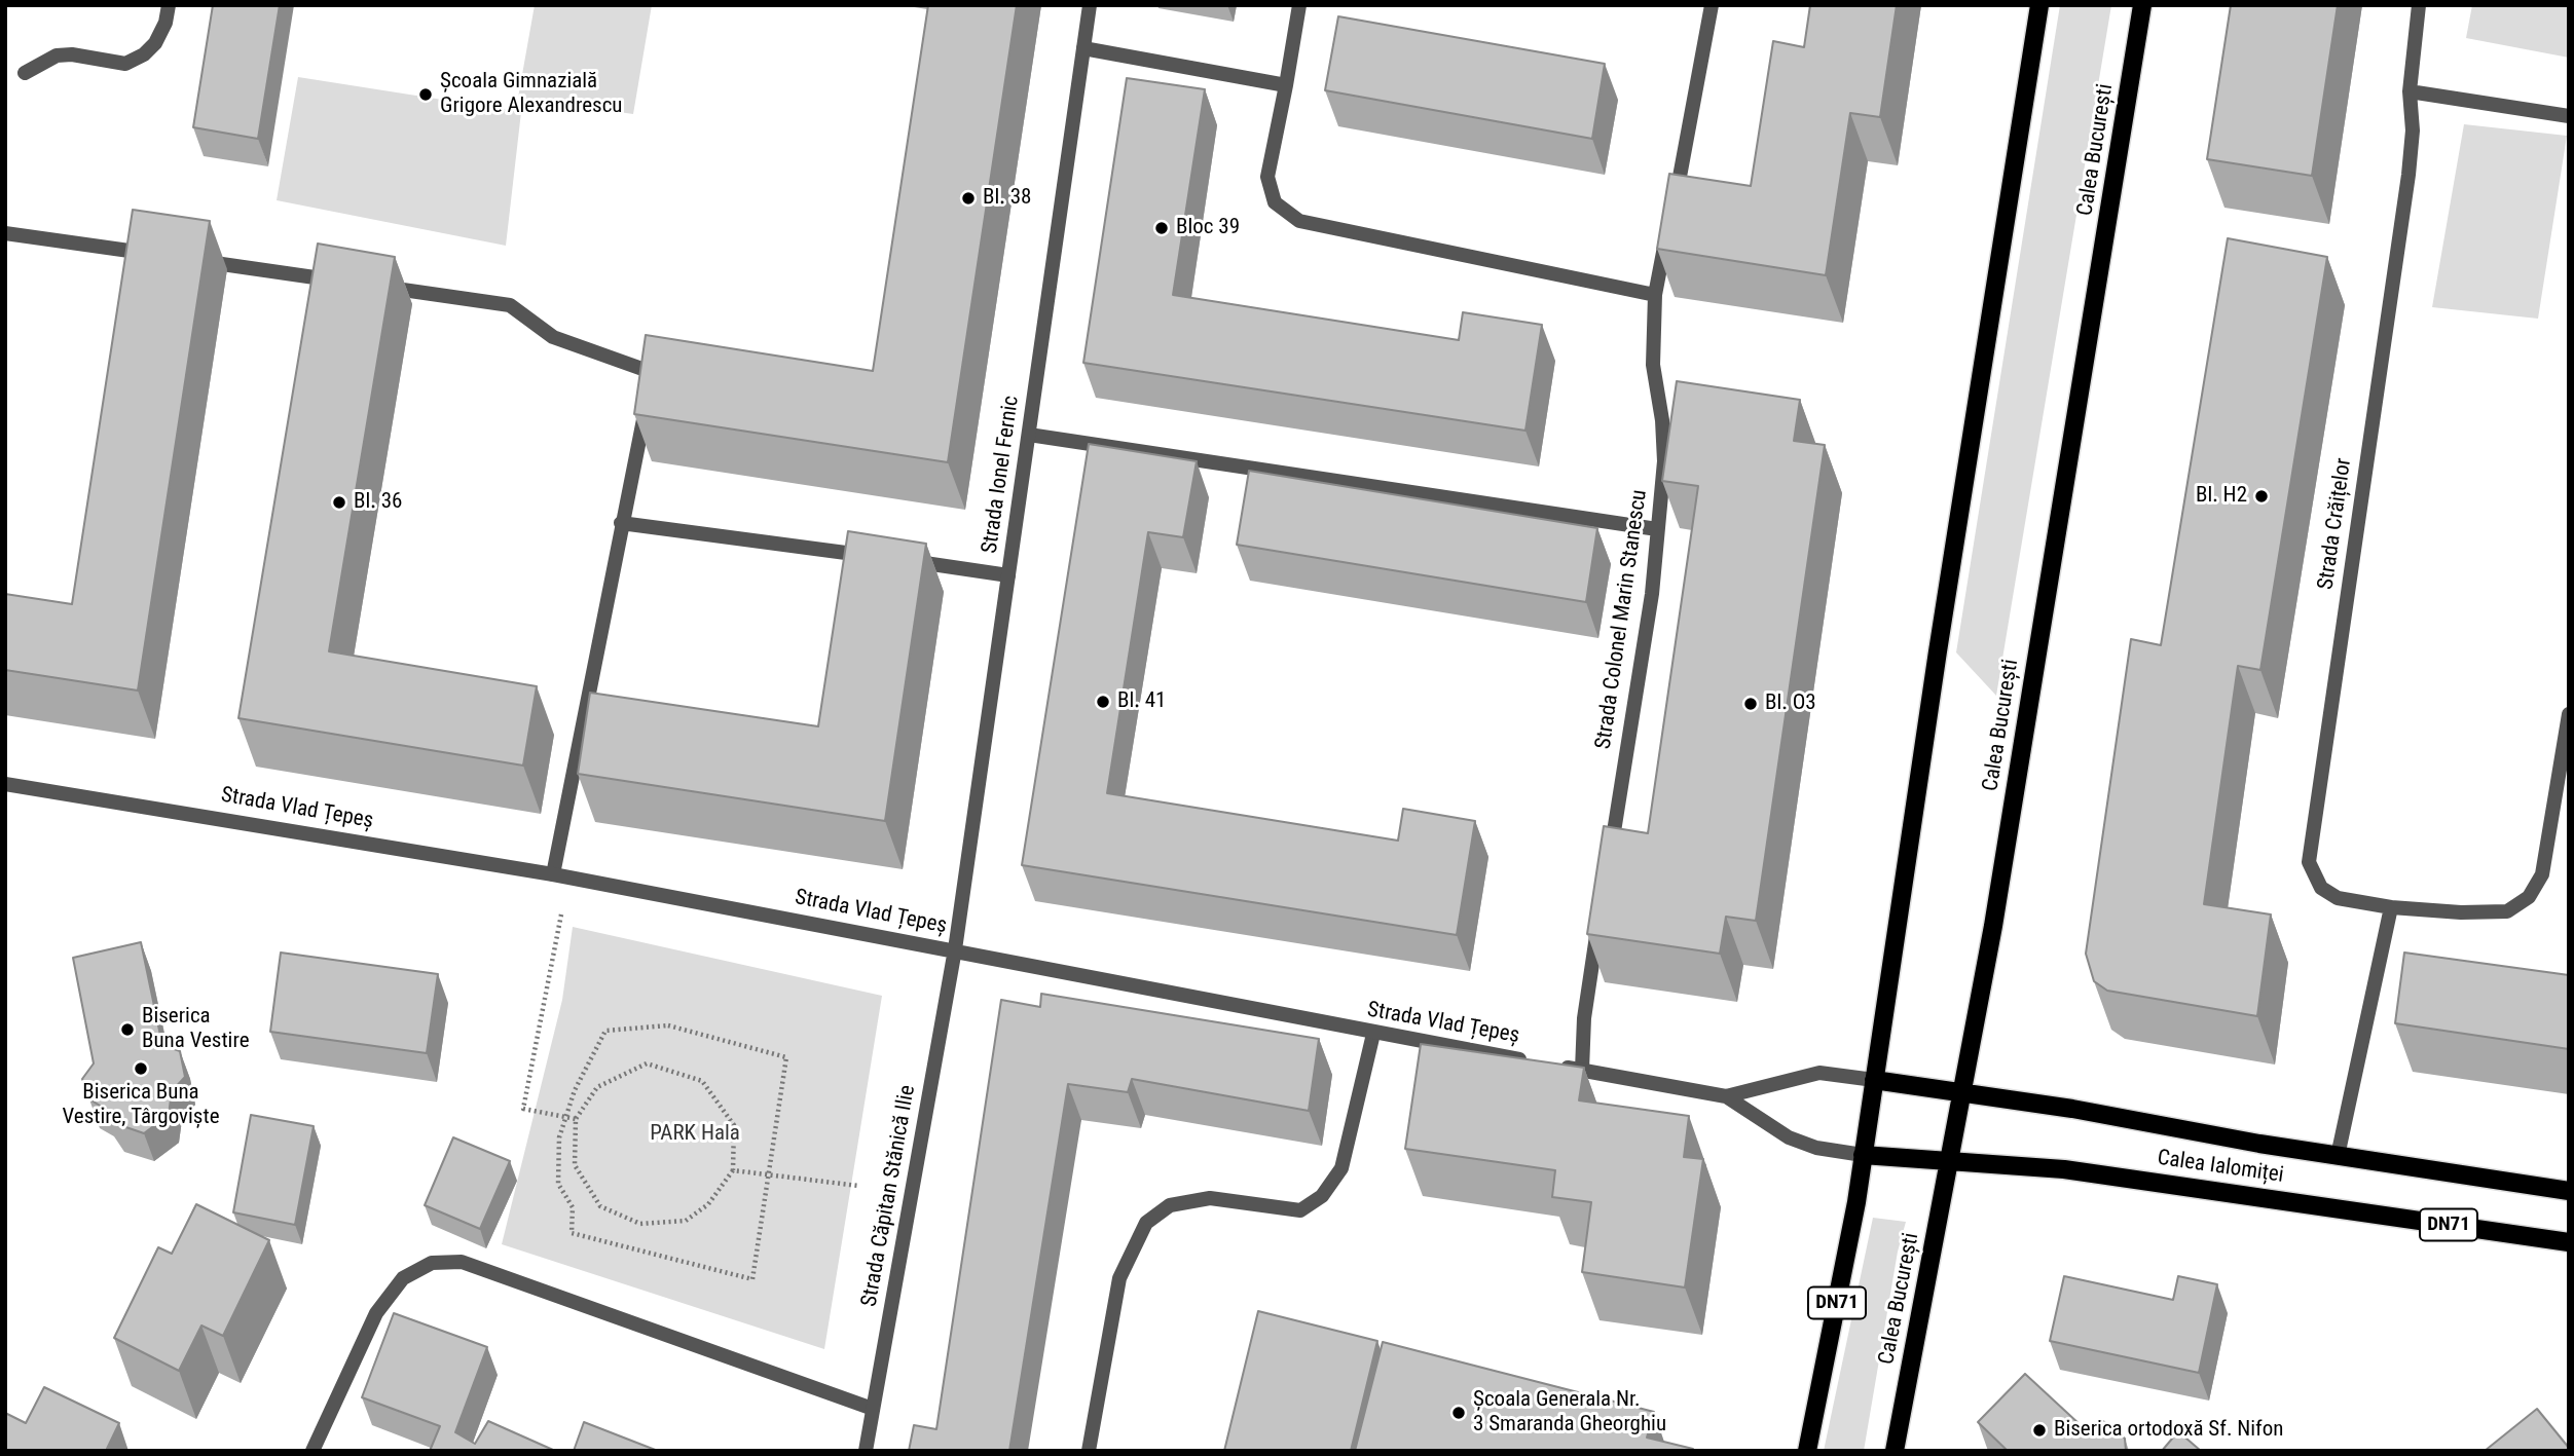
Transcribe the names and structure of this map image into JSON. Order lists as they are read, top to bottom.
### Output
{
  "streets": {
    "main road": ["Calea București", "Calea Ialomiței", "DN71"],
    "street": [
      "Strada Ionel Fernic",
      "Strada Crăițelor",
      "Strada Colonel Marin Stanescu",
      "Strada Vlad Țepeș",
      "Strada Căpitan Stănică Ilie"
    ]
  },
  "crossings": [
    ["Calea București", "Calea Ialomiței"],
    ["Strada Ionel Fernic", "Strada Vlad Țepeș"],
    ["Strada Ionel Fernic", "Strada Căpitan Stănică Ilie"],
    ["Strada Vlad Țepeș", "Calea Ialomiței"],
    ["Strada Vlad Țepeș", "Strada Căpitan Stănică Ilie"],
    ["Strada Vlad Țepeș", "DN71"],
    ["Calea Ialomiței", "DN71"]
  ],
  "parks": ["PARK Hala"],
  "places": [
    "Școala Gimnazială Grigore Alexandrescu",
    "Bl. 38",
    "Bloc 39",
    "Bl. H2",
    "Bl. 36",
    "Bl. 41",
    "Bl. O3",
    "Biserica Buna Vestire",
    "Biserica Buna Vestire, Târgoviște",
    "Școala Generala Nr. 3 Smaranda Gheorghiu",
    "Biserica ortodoxă Sf. Nifon"
  ]
}
